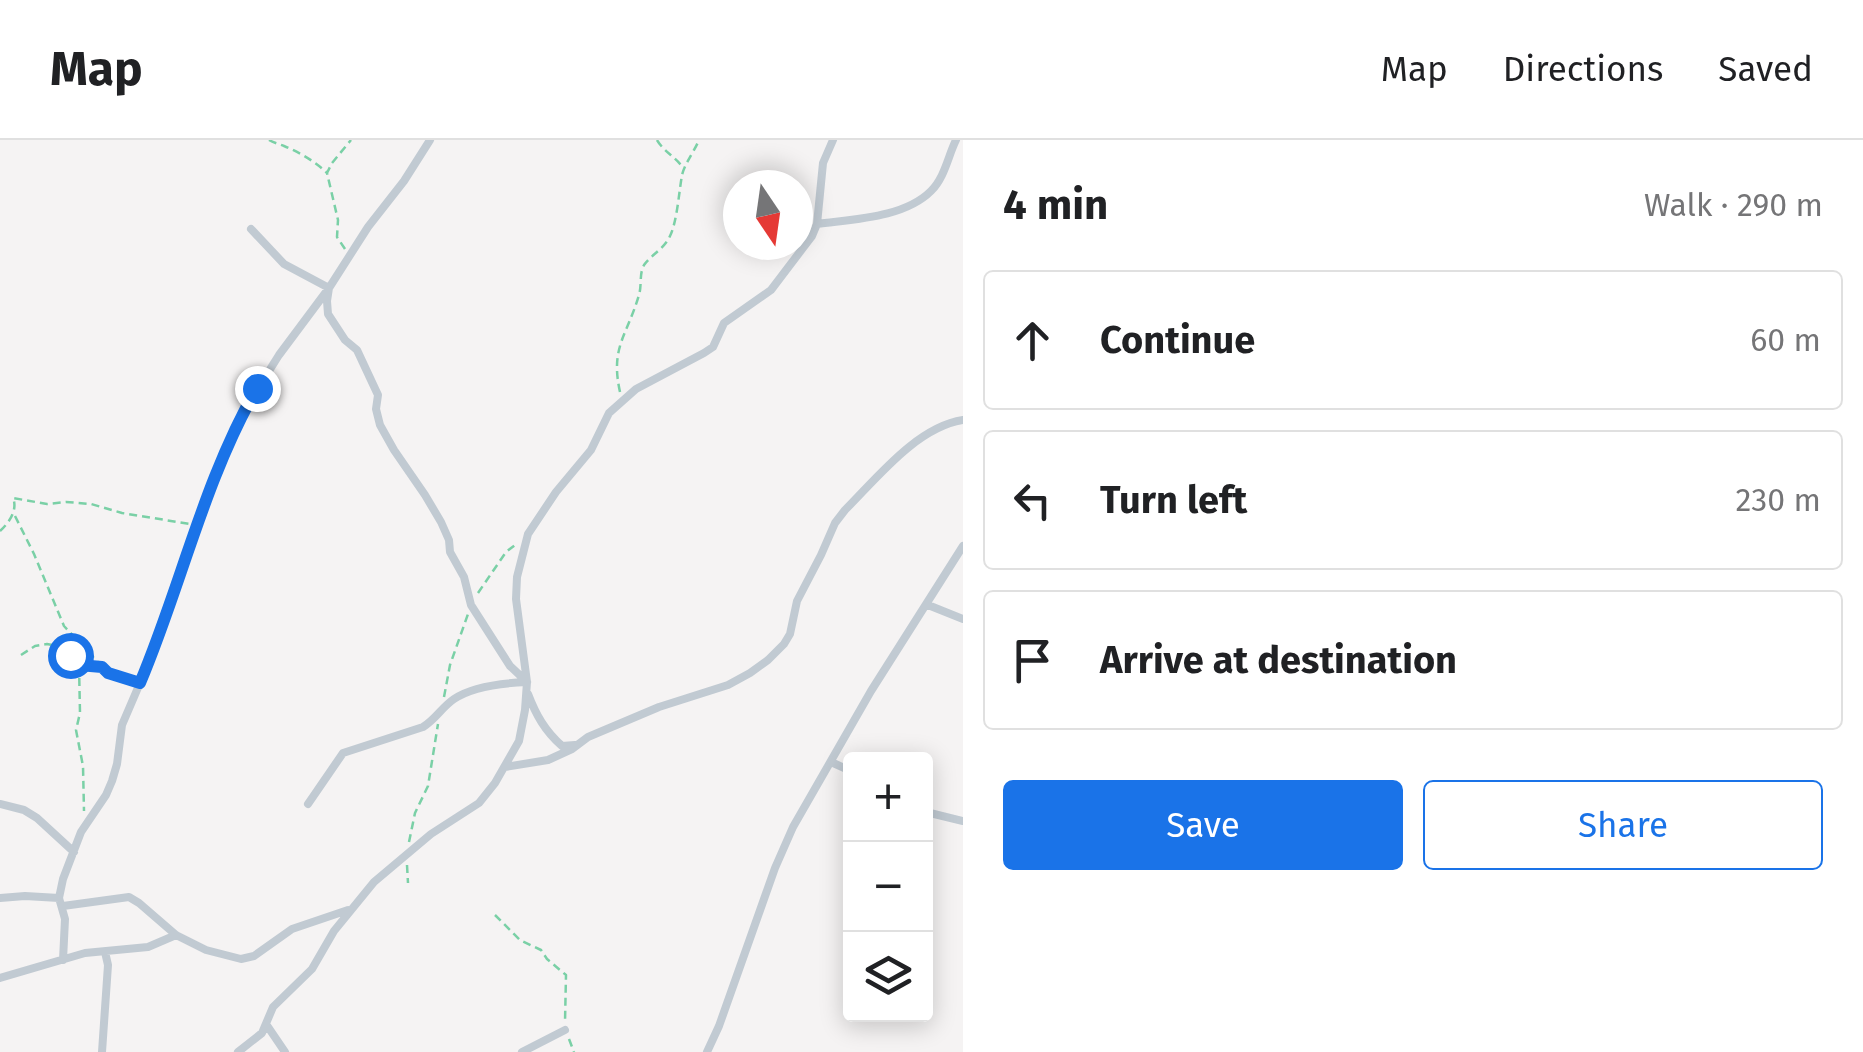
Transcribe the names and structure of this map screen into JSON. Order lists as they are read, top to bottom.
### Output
{
  "north": "bottom",
  "page": {
    "header": "Map",
    "nav": ["Map", "Directions", "Saved"],
    "heading": ["4 min", "Walk · 290 m"],
    "list": [
      ["Continue", "60 m"],
      ["Turn left", "230 m"],
      "Arrive at destination"
    ],
    "buttons": ["Save", "Share"],
    "map_buttons": ["+", "−"]
  }
}
